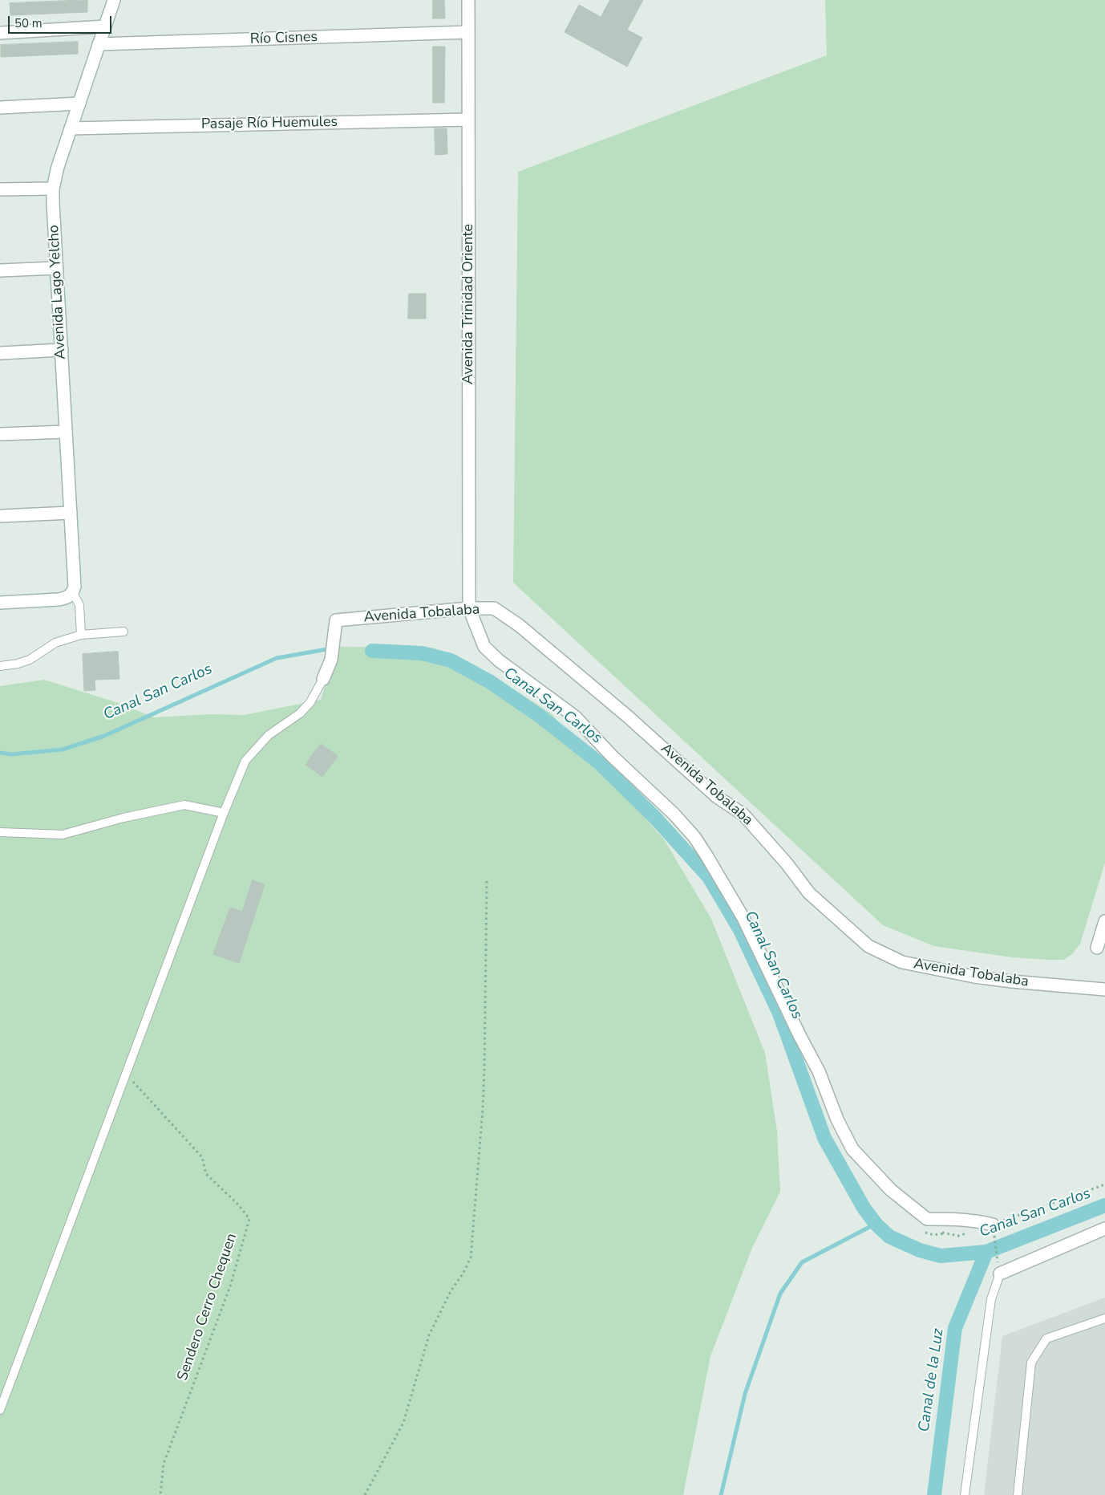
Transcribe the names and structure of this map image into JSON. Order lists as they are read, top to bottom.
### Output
{
  "streets": {
    "street": [
      "Río Cisnes",
      "Pasaje Río Huemules",
      "Avenida Lago Yelcho",
      "Avenida Trinidad Oriente",
      "Avenida Tobalaba"
    ],
    "path": ["Sendero Cerro Chequen"]
  },
  "crossings": [
    ["Río Cisnes", "Avenida Lago Yelcho"],
    ["Río Cisnes", "Avenida Trinidad Oriente"],
    ["Pasaje Río Huemules", "Avenida Lago Yelcho"],
    ["Pasaje Río Huemules", "Avenida Trinidad Oriente"],
    ["Avenida Trinidad Oriente", "Avenida Tobalaba"]
  ],
  "water": ["Canal San Carlos", "Canal de la Luz"],
  "scale_bar": "50 m"
}
